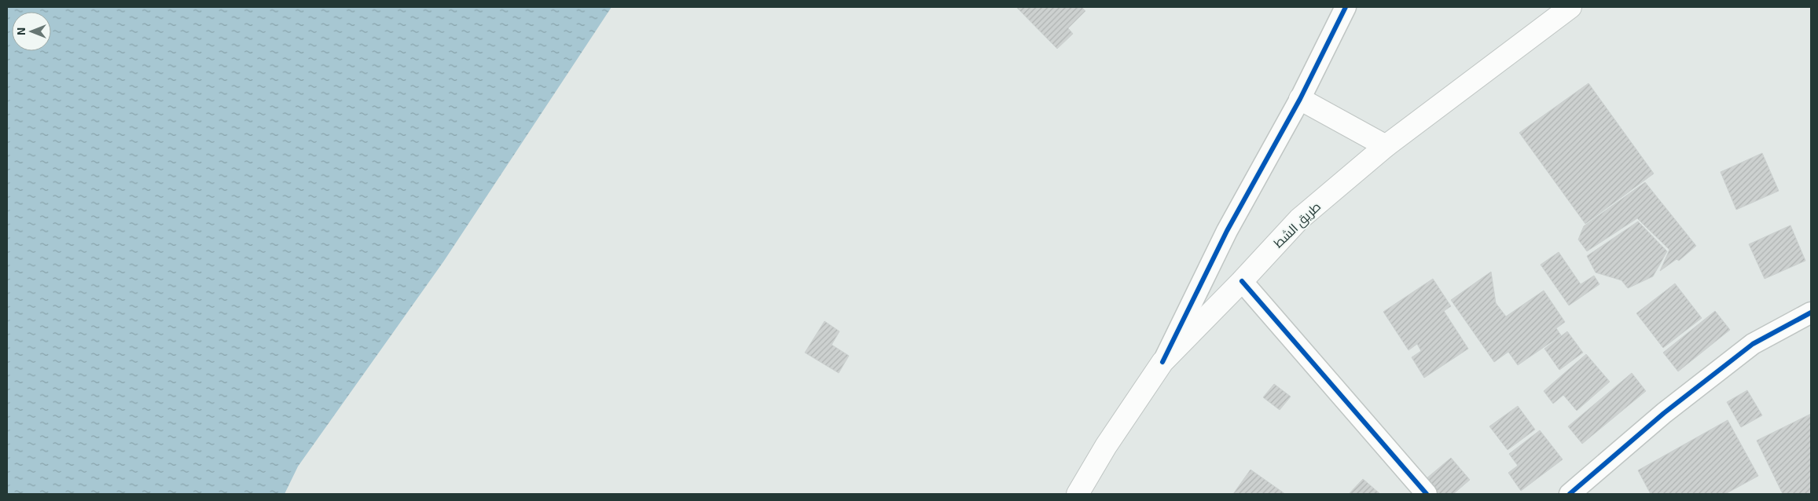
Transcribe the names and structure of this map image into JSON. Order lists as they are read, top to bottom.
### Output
{
  "streets": {
    "main road": ["طريق الشط"]
  },
  "north": "left"
}
